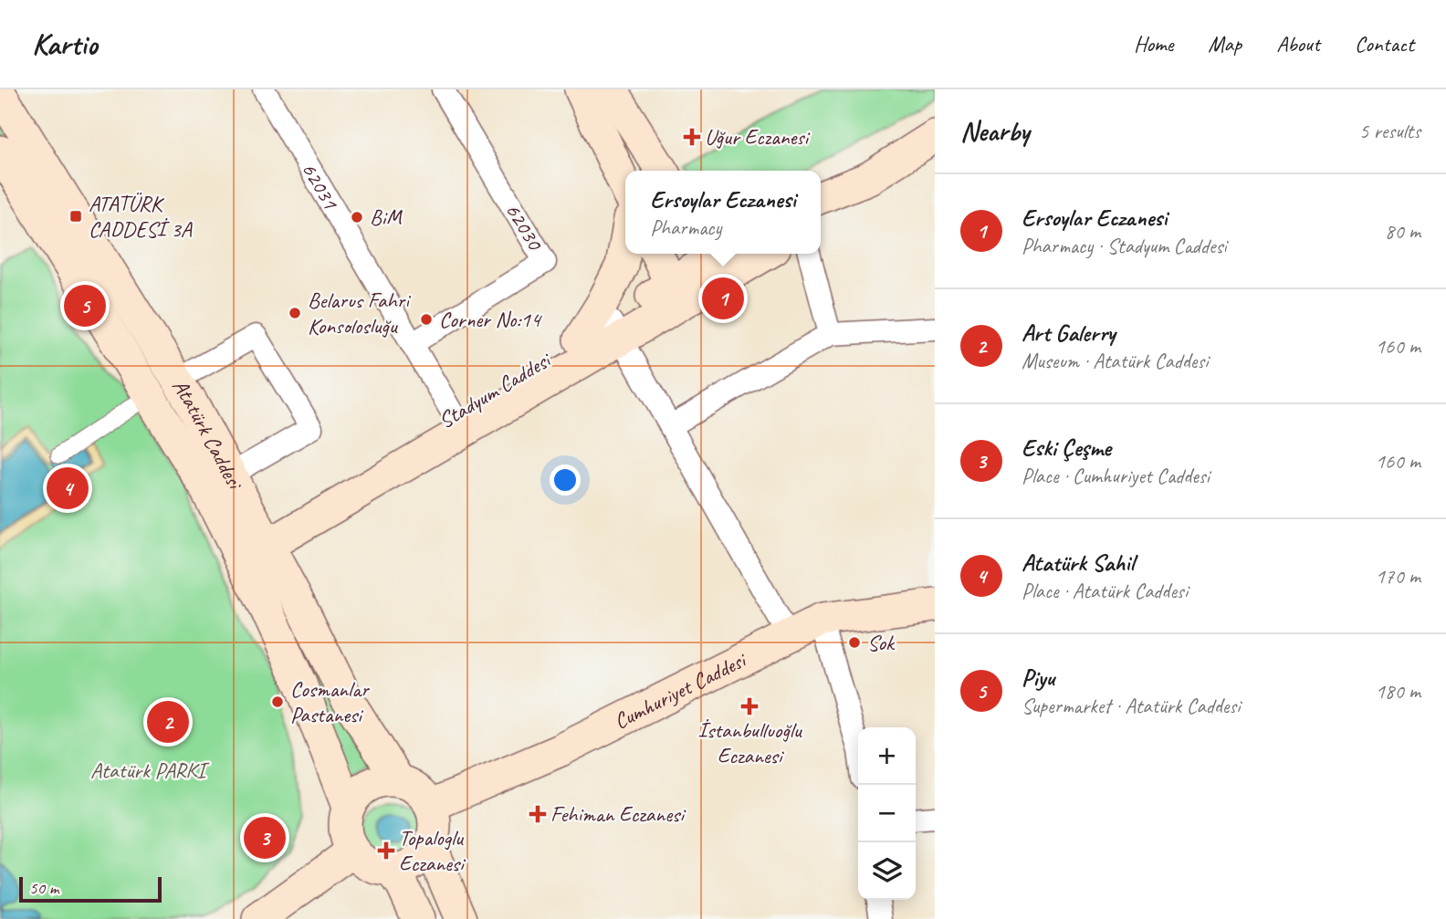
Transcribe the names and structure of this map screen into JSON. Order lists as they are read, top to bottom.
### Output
{
  "streets": {
    "main road": ["Stadyum Caddesi", "Atatürk Caddesi", "Cumhuriyet Caddesi"],
    "street": ["62031", "62030"]
  },
  "crossings": [
    ["62031", "62030"],
    ["62031", "Stadyum Caddesi"],
    ["Stadyum Caddesi", "Atatürk Caddesi"],
    ["Atatürk Caddesi", "Cumhuriyet Caddesi"]
  ],
  "parks": ["Atatürk PARKI"],
  "places": {
    "health": [
      "Uğur Eczanesi",
      "İstanbulluoğlu Eczanesi",
      "Fehiman Eczanesi",
      "Topaloglu Eczanesi"
    ],
    "transit": ["ATATÜRK CADDESİ 3A"],
    "other": [
      "BiM",
      "Belarus Fahri Konsolosluğu",
      "Corner No:14",
      "Sok",
      "Cosmanlar Pastanesi"
    ]
  },
  "scale_bar": "50 m",
  "page": {
    "header": "Kartio",
    "nav": [
      "Home",
      "Map",
      "About",
      "Contact"
    ],
    "heading": ["Nearby", "5 results"],
    "popup": ["Ersoylar Eczanesi", "Pharmacy"],
    "list": [
      {
        "mark": "1",
        "name": "Ersoylar Eczanesi",
        "note": "Pharmacy · Stadyum Caddesi",
        "value": "80 m"
      },
      {
        "mark": "2",
        "name": "Art Galerry",
        "note": "Museum · Atatürk Caddesi",
        "value": "160 m"
      },
      {
        "mark": "3",
        "name": "Eski Çeşme",
        "note": "Place · Cumhuriyet Caddesi",
        "value": "160 m"
      },
      {
        "mark": "4",
        "name": "Atatürk Sahil",
        "note": "Place · Atatürk Caddesi",
        "value": "170 m"
      },
      {
        "mark": "5",
        "name": "Piyu",
        "note": "Supermarket · Atatürk Caddesi",
        "value": "180 m"
      }
    ],
    "pins": [
      "1",
      "5",
      "4",
      "2",
      "3"
    ],
    "map_buttons": ["+", "−"],
    "scale": "50 m"
  }
}
